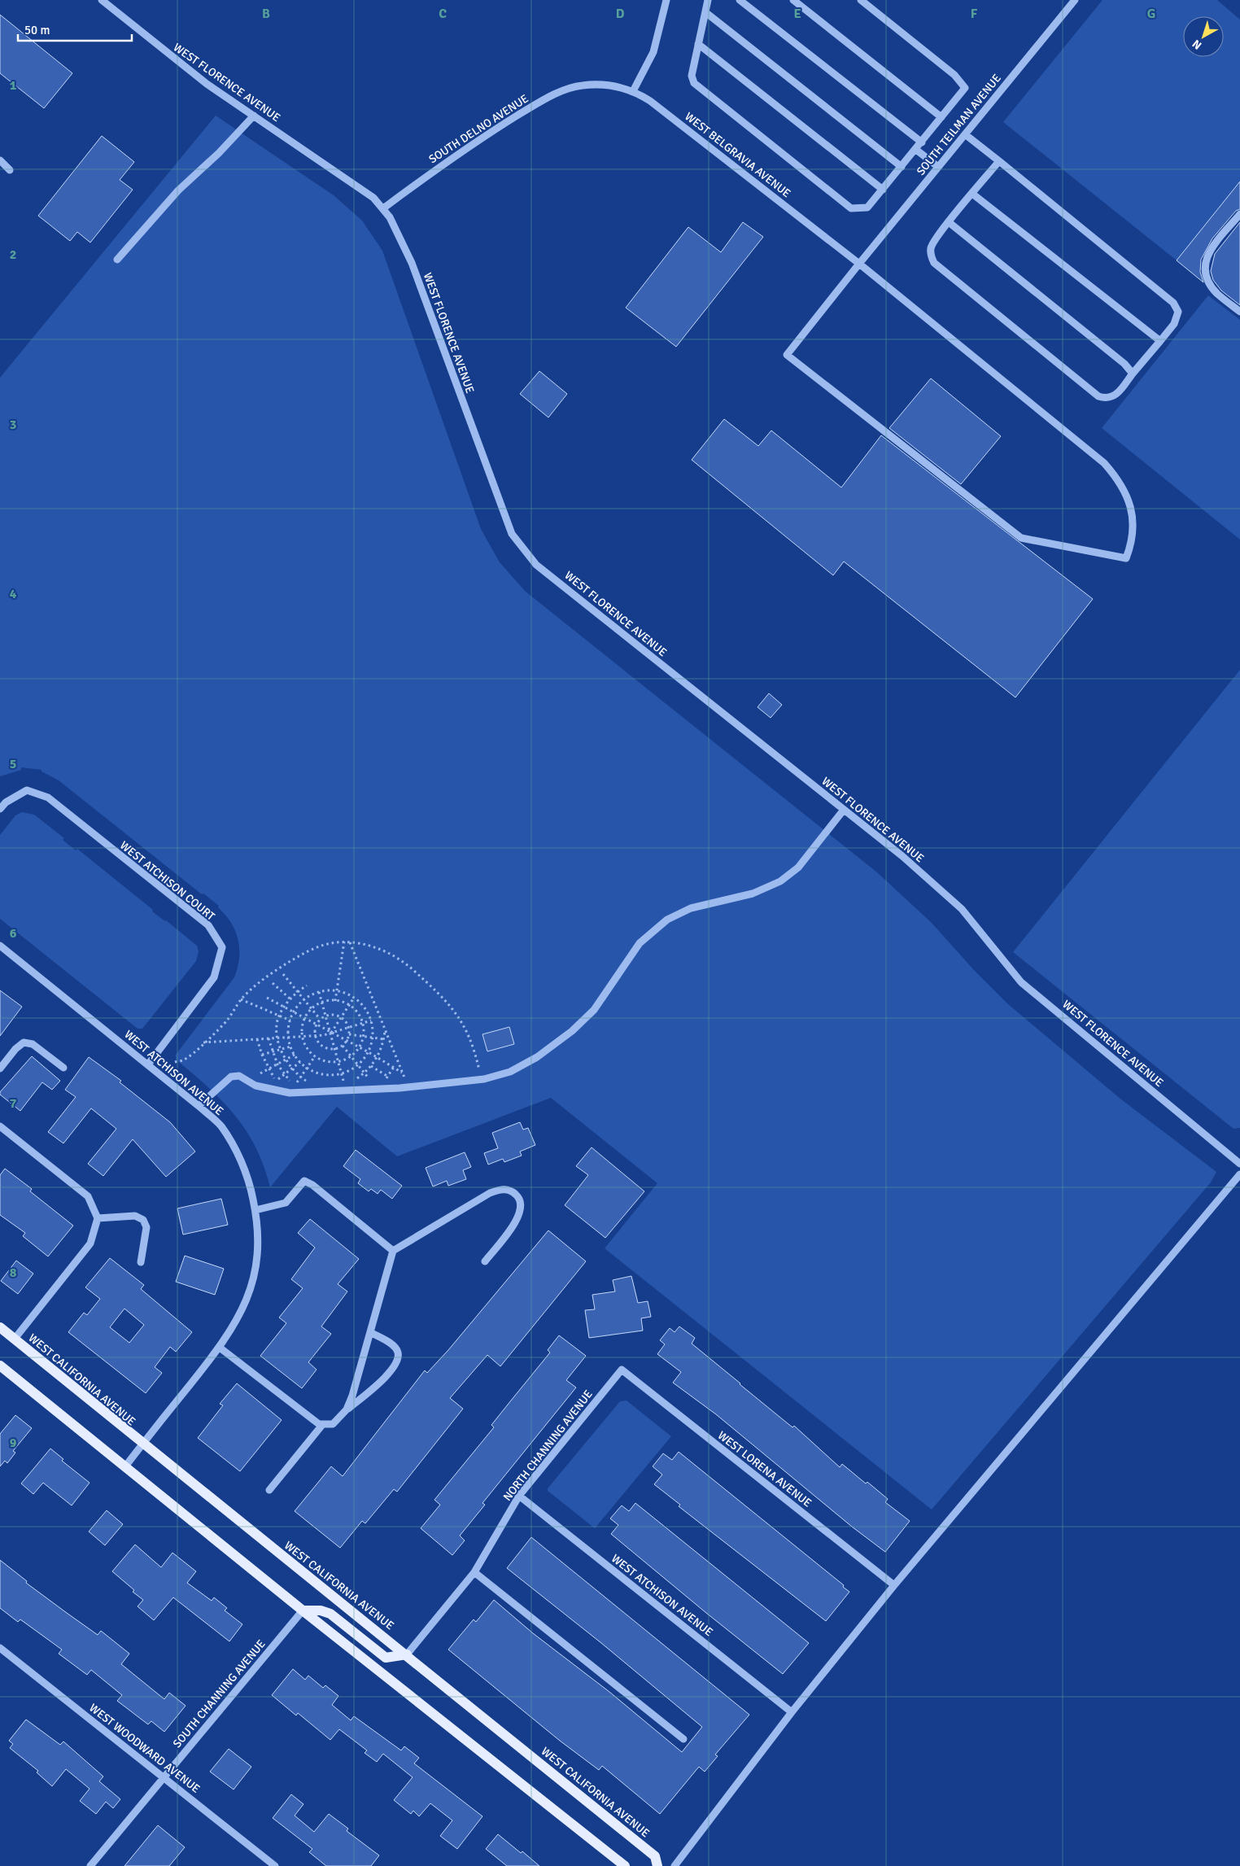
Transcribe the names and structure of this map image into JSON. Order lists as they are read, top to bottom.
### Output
{
  "streets": {
    "main road": ["WEST CALIFORNIA AVENUE"],
    "street": [
      "WEST FLORENCE AVENUE",
      "SOUTH TEILMAN AVENUE",
      "SOUTH DELNO AVENUE",
      "WEST BELGRAVIA AVENUE",
      "WEST ATCHISON COURT",
      "WEST ATCHISON AVENUE",
      "NORTH CHANNING AVENUE",
      "WEST LORENA AVENUE",
      "SOUTH CHANNING AVENUE",
      "WEST WOODWARD AVENUE"
    ]
  },
  "crossings": [
    ["WEST FLORENCE AVENUE", "SOUTH DELNO AVENUE"],
    ["SOUTH TEILMAN AVENUE", "WEST BELGRAVIA AVENUE"],
    ["SOUTH DELNO AVENUE", "WEST BELGRAVIA AVENUE"],
    ["WEST ATCHISON COURT", "WEST ATCHISON AVENUE"],
    ["WEST ATCHISON AVENUE", "WEST CALIFORNIA AVENUE"],
    ["WEST ATCHISON AVENUE", "NORTH CHANNING AVENUE"],
    ["WEST CALIFORNIA AVENUE", "NORTH CHANNING AVENUE"],
    ["NORTH CHANNING AVENUE", "WEST LORENA AVENUE"],
    ["SOUTH CHANNING AVENUE", "WEST WOODWARD AVENUE"]
  ],
  "scale_bar": "50 m",
  "north": "bottom left",
  "grid": {
    "columns": [
      "B",
      "C",
      "D",
      "E",
      "F",
      "G"
    ],
    "rows": [
      "1",
      "2",
      "3",
      "4",
      "5",
      "6",
      "7",
      "8",
      "9"
    ]
  }
}
